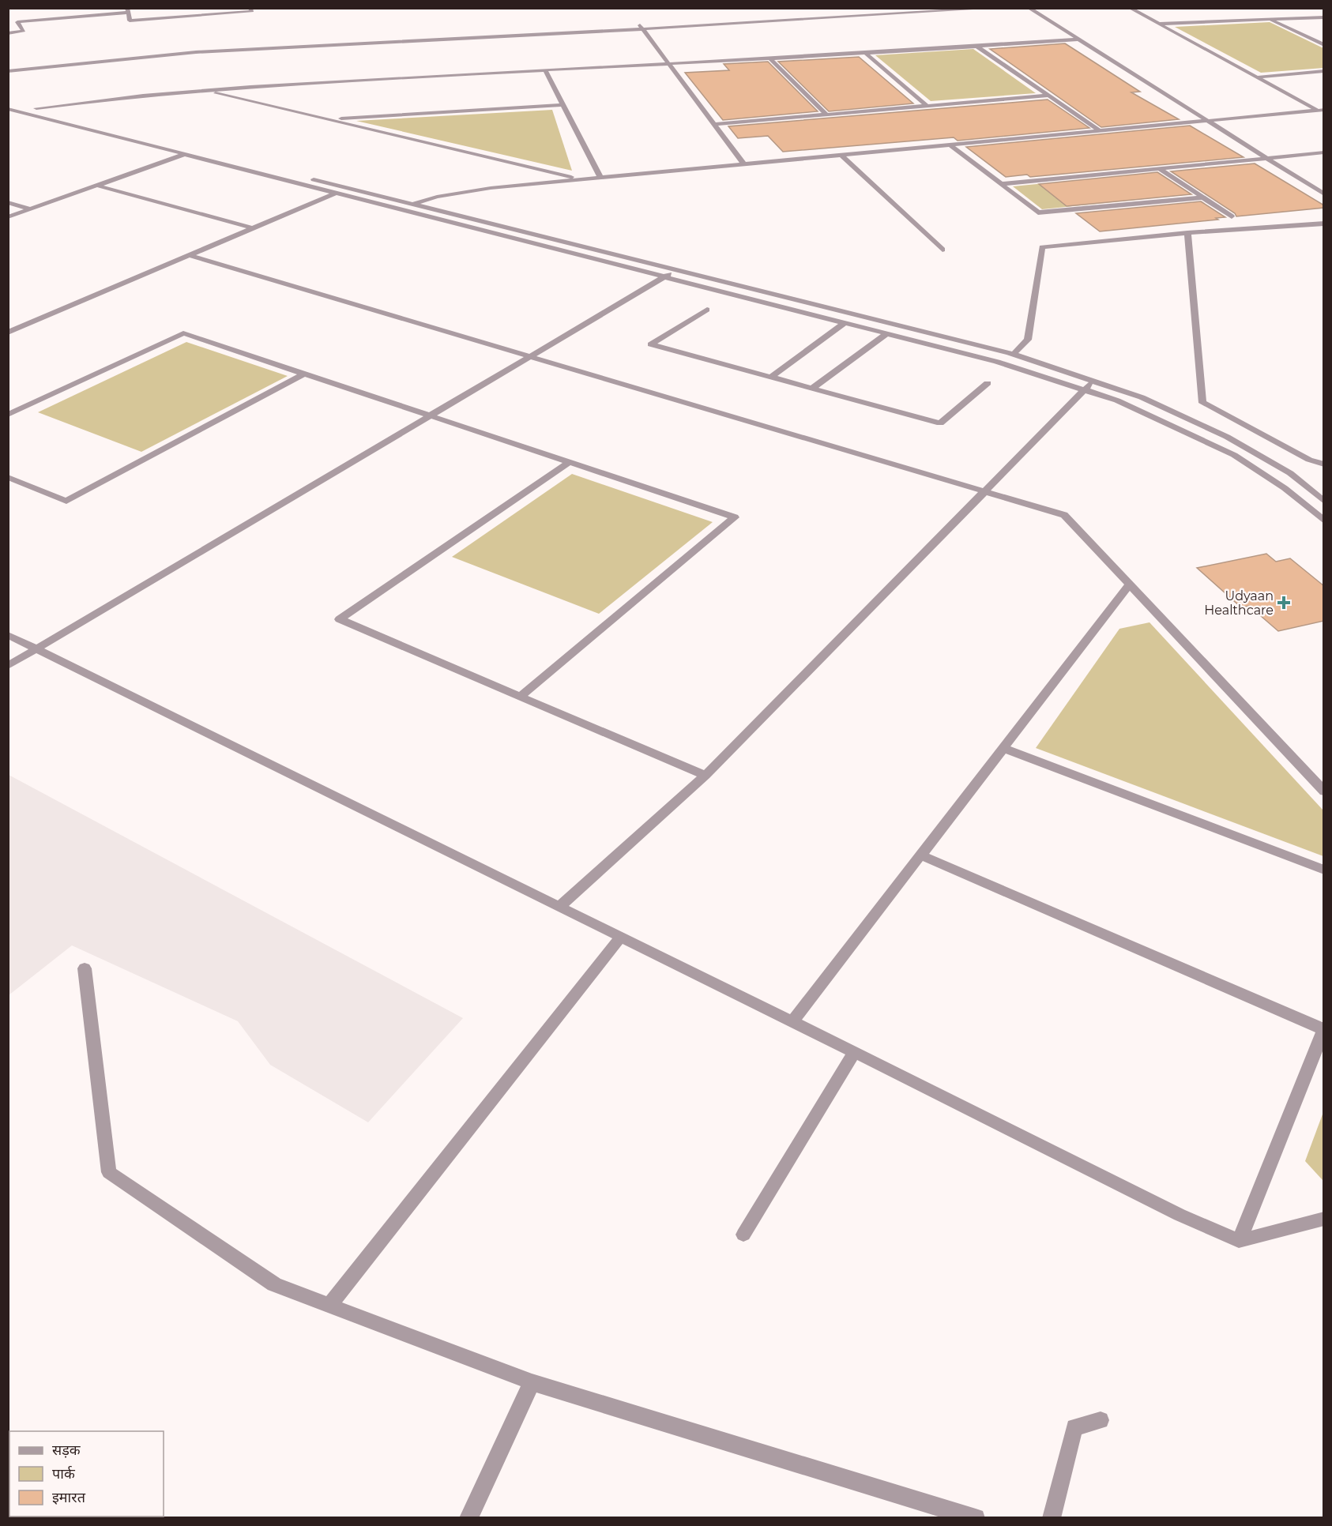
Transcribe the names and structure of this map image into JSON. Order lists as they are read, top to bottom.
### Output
{
  "places": {
    "health": ["Udyaan Healthcare"]
  },
  "legend": ["सड़क", "पार्क", "इमारत"]
}
